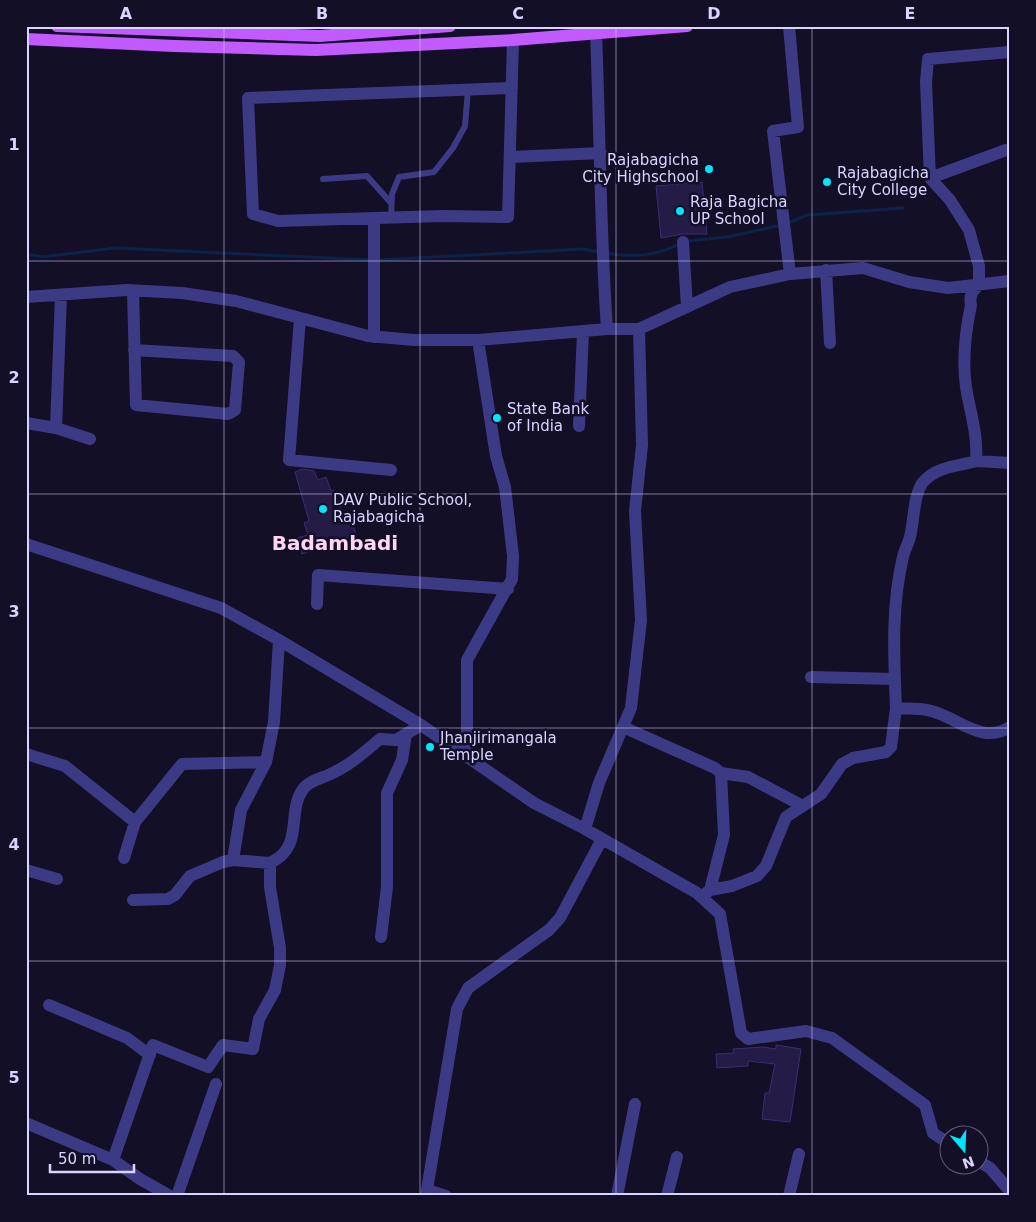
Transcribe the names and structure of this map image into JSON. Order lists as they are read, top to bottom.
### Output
{
  "districts": ["Badambadi"],
  "places": [
    "Rajabagicha City Highschool",
    "Rajabagicha City College",
    "Raja Bagicha UP School",
    "State Bank of India",
    "DAV Public School, Rajabagicha",
    "Jhanjirimangala Temple"
  ],
  "scale_bar": "50 m",
  "north": "bottom",
  "grid": {
    "columns": [
      "A",
      "B",
      "C",
      "D",
      "E"
    ],
    "rows": [
      "1",
      "2",
      "3",
      "4",
      "5"
    ]
  }
}
